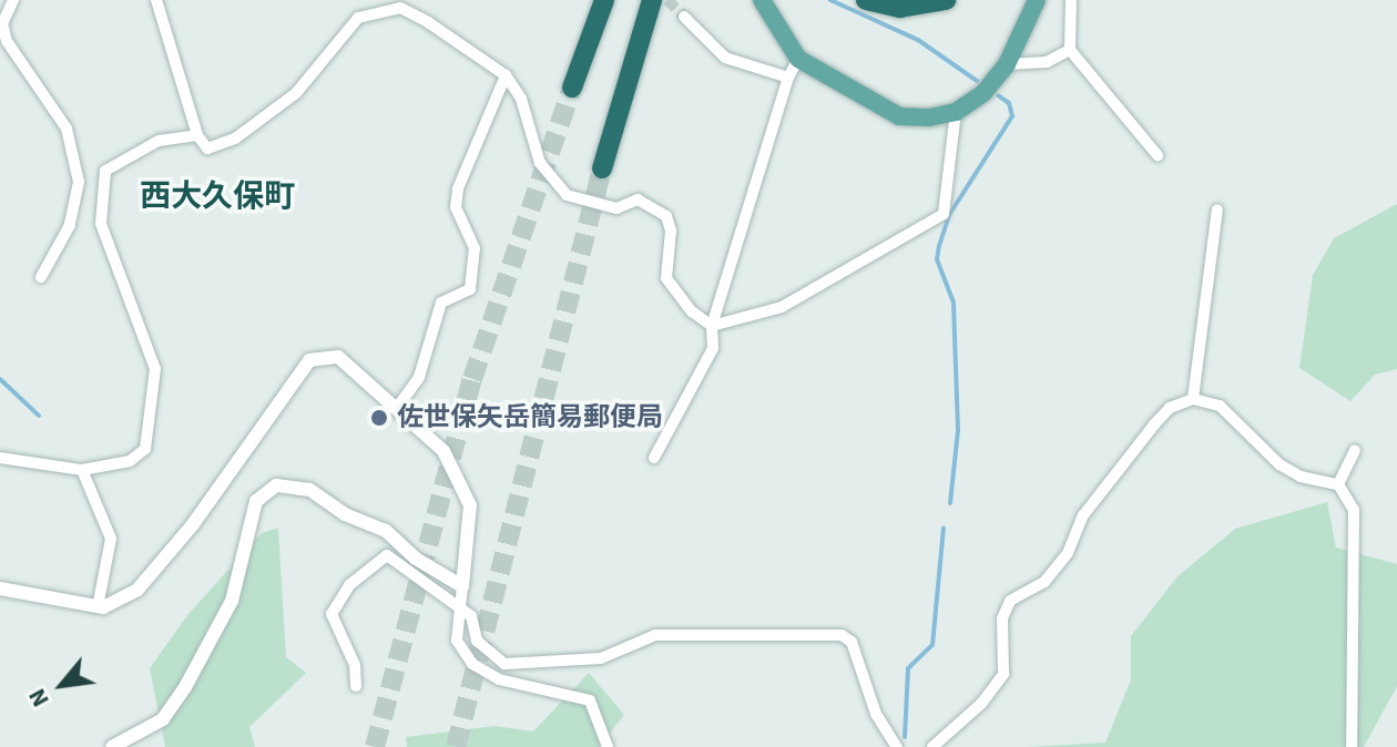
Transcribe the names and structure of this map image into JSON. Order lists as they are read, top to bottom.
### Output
{
  "districts": ["西大久保町"],
  "places": ["佐世保矢岳簡易郵便局"],
  "north": "bottom left"
}
